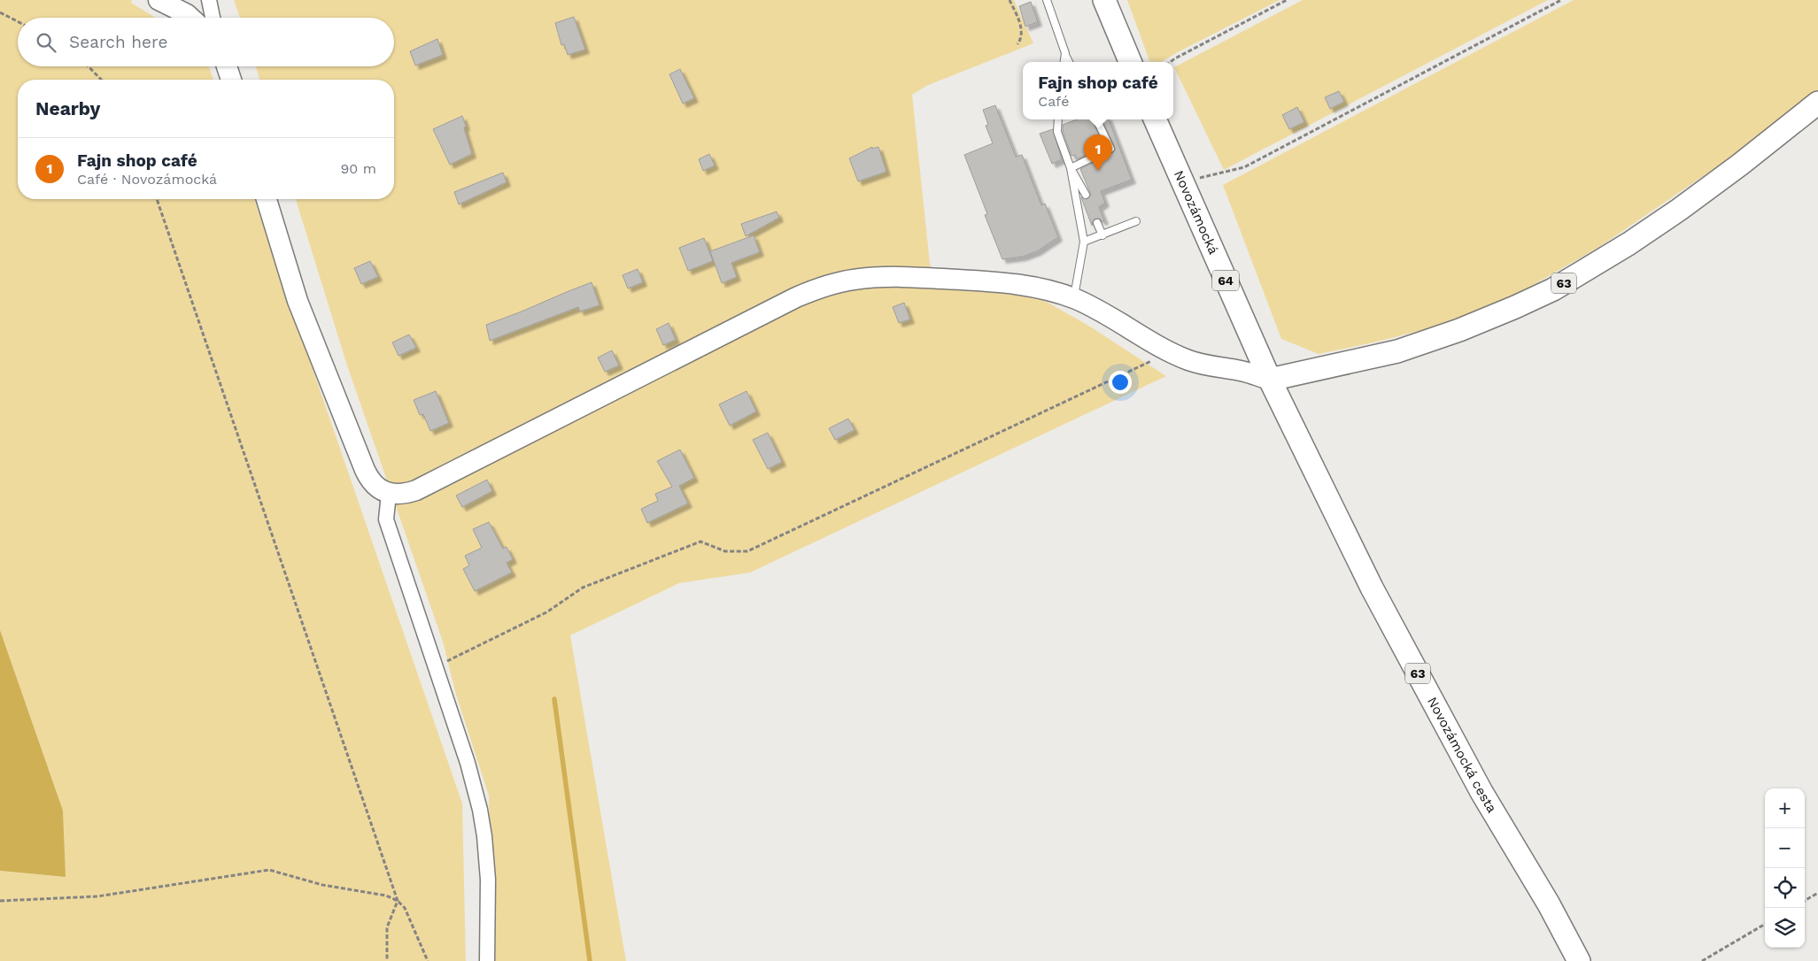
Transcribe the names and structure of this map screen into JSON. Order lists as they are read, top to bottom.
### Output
{
  "streets": {
    "main road": [
      "Novozámocká",
      "64",
      "63",
      "Novozámocká cesta"
    ]
  },
  "crossings": [
    ["Novozámocká", "63"],
    ["Novozámocká", "Novozámocká cesta"],
    ["63", "Novozámocká cesta"]
  ],
  "page": {
    "search": "Search here",
    "popup": ["Fajn shop café", "Café"],
    "heading": "Nearby",
    "pins": "1",
    "list": [
      {
        "mark": "1",
        "name": "Fajn shop café",
        "note": "Café · Novozámocká",
        "value": "90 m"
      }
    ],
    "map_buttons": ["+", "−"]
  }
}
